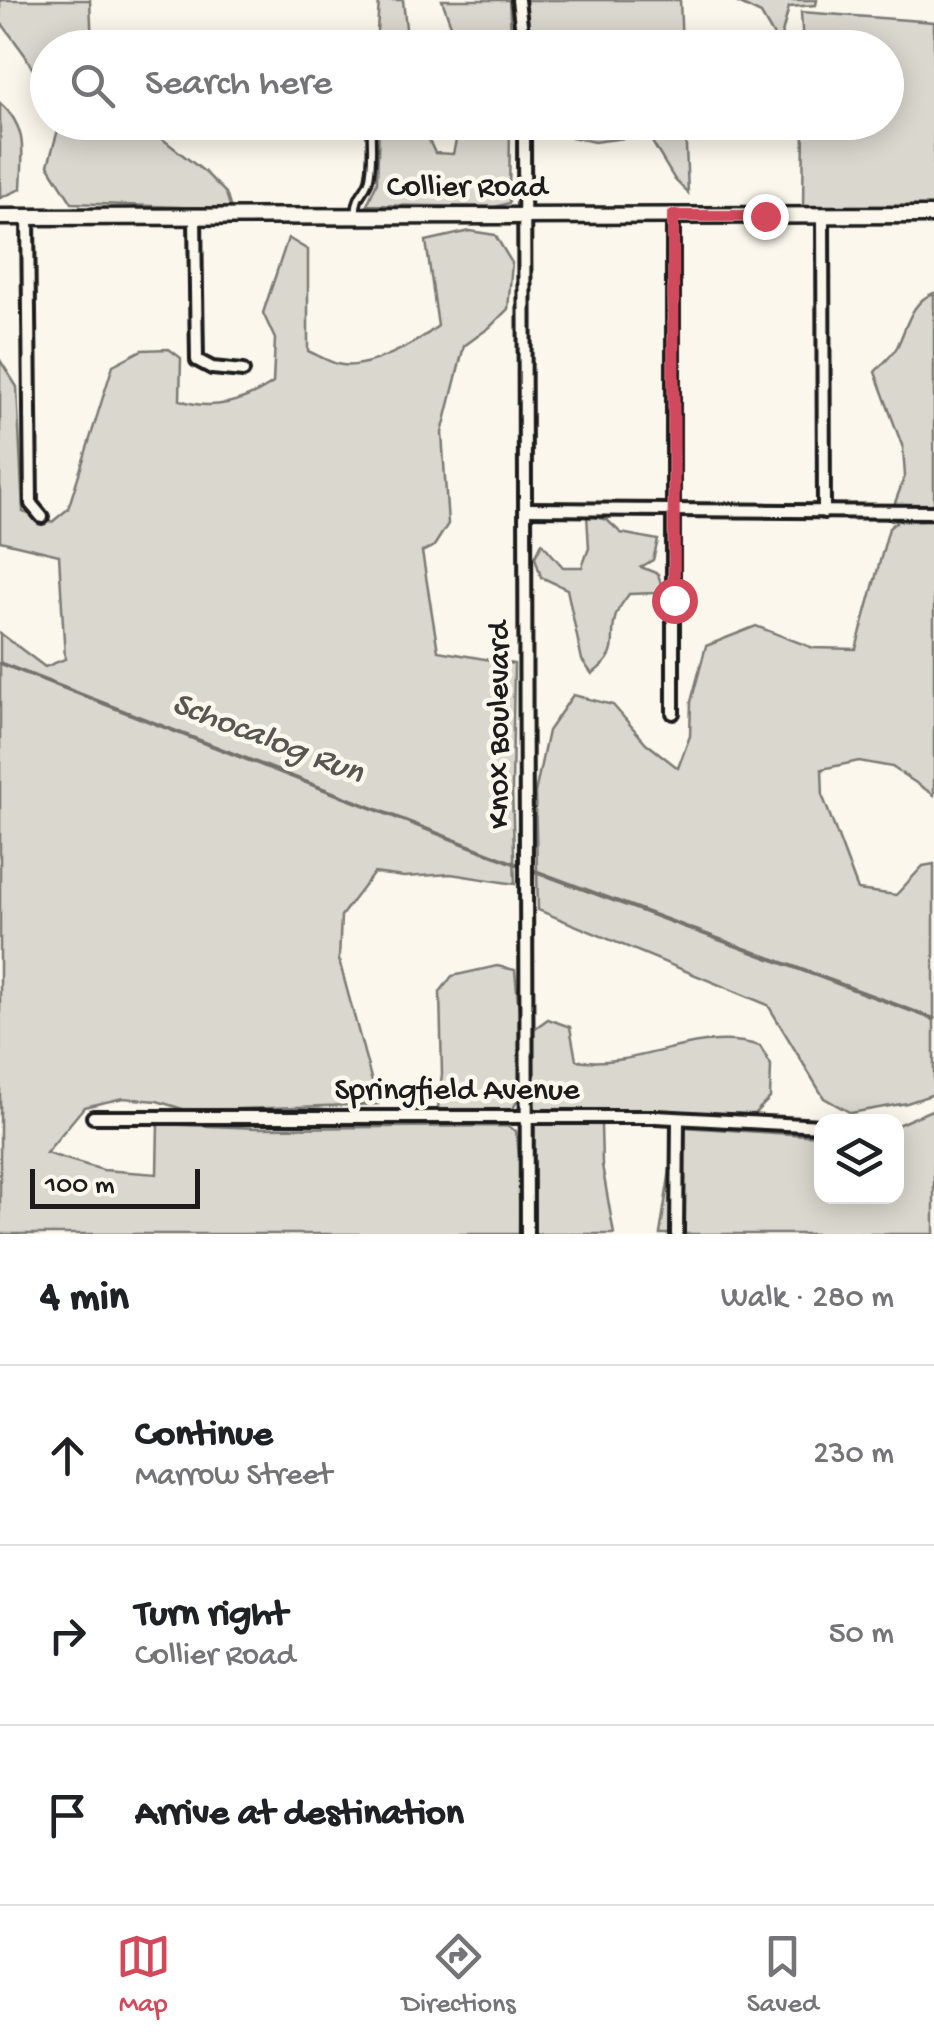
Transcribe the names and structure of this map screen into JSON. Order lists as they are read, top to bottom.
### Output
{
  "streets": {
    "street": ["Collier Road", "Knox Boulevard", "Springfield Avenue"]
  },
  "crossings": [
    ["Collier Road", "Knox Boulevard"],
    ["Knox Boulevard", "Springfield Avenue"]
  ],
  "water": ["Schocalog Run"],
  "scale_bar": "100 m",
  "page": {
    "search": "Search here",
    "scale": "100 m",
    "heading": ["4 min", "Walk · 280 m"],
    "list": [
      ["Continue", "Marrow Street", "230 m"],
      ["Turn right", "Collier Road", "50 m"],
      "Arrive at destination"
    ],
    "nav": ["Map", "Directions", "Saved"]
  }
}
